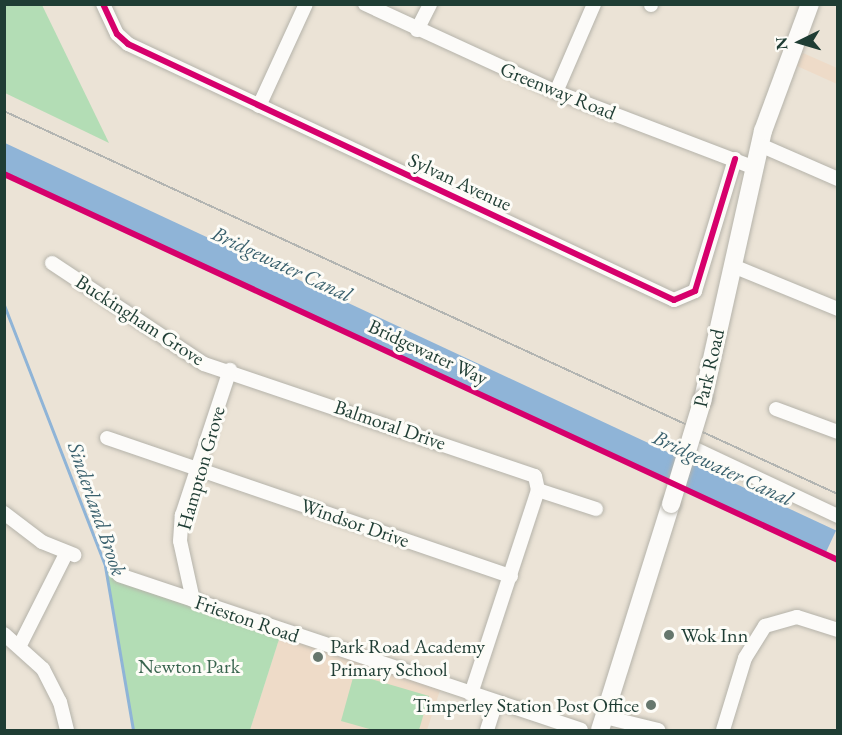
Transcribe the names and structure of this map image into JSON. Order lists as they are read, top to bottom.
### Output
{
  "streets": {
    "main road": ["Park Road"],
    "street": [
      "Greenway Road",
      "Sylvan Avenue",
      "Buckingham Grove",
      "Balmoral Drive",
      "Hampton Grove",
      "Windsor Drive",
      "Frieston Road"
    ],
    "cycle path": ["Bridgewater Way"]
  },
  "crossings": [
    ["Greenway Road", "Sylvan Avenue"],
    ["Greenway Road", "Park Road"],
    ["Buckingham Grove", "Balmoral Drive"],
    ["Buckingham Grove", "Hampton Grove"],
    ["Balmoral Drive", "Hampton Grove"],
    ["Hampton Grove", "Windsor Drive"],
    ["Hampton Grove", "Frieston Road"]
  ],
  "water": ["Bridgewater Canal", "Sinderland Brook"],
  "parks": ["Newton Park"],
  "places": ["Wok Inn", "Park Road Academy Primary School", "Timperley Station Post Office"],
  "north": "left"
}
